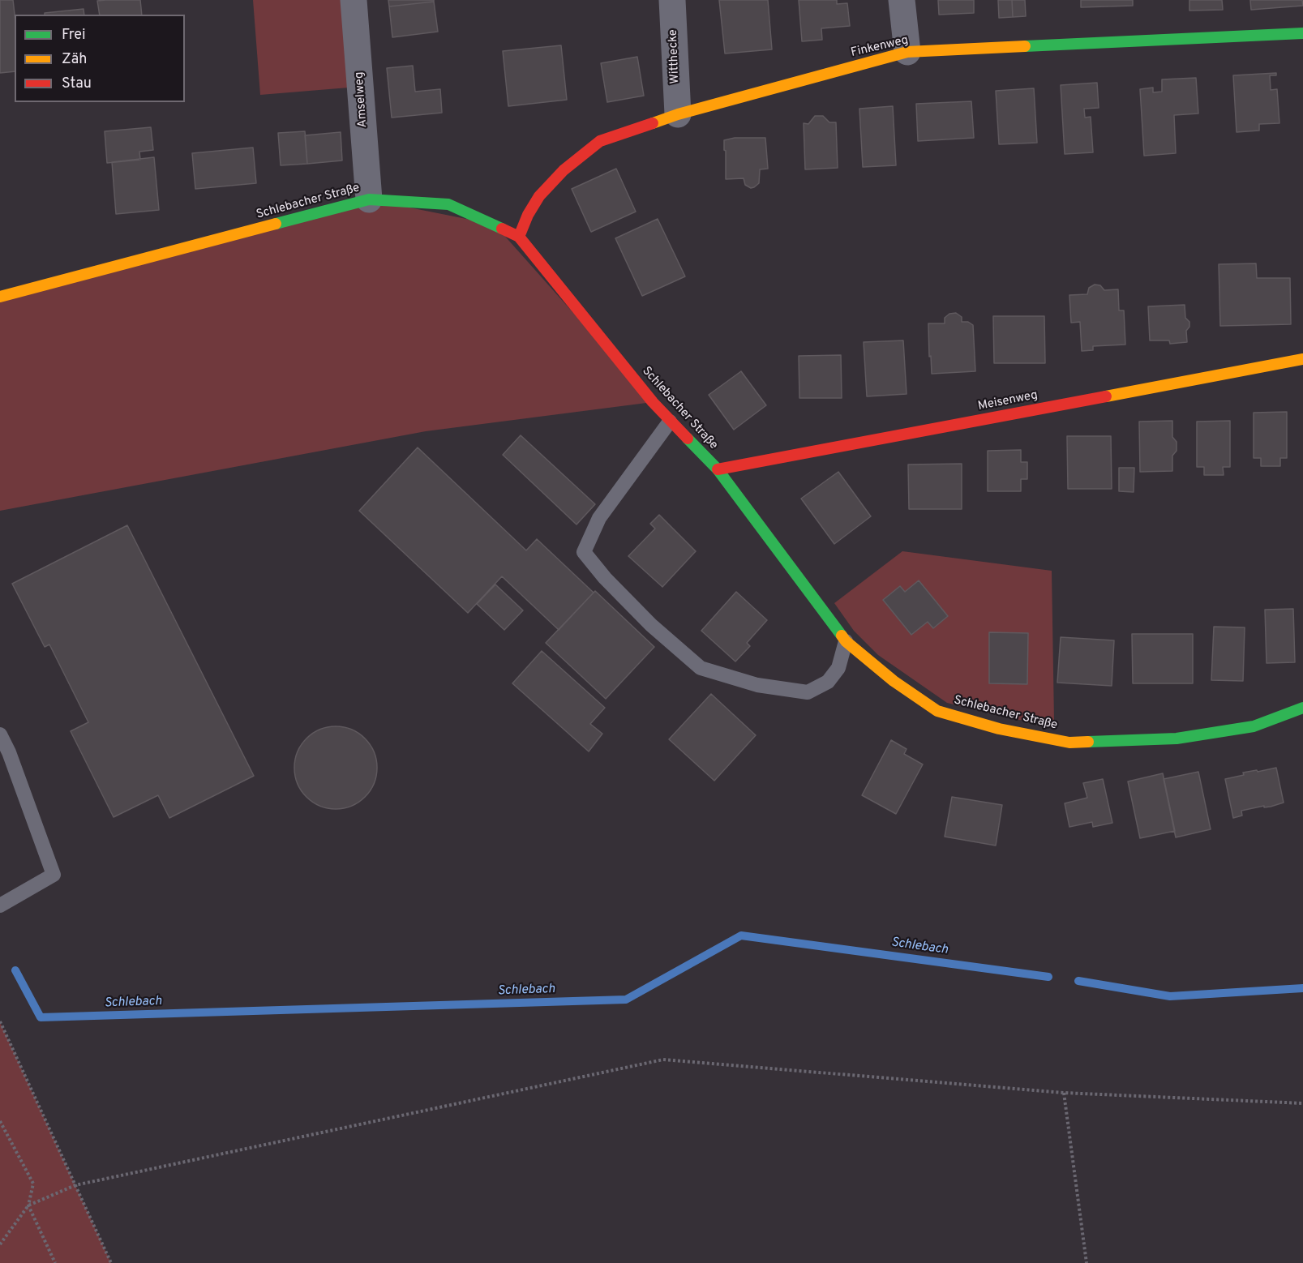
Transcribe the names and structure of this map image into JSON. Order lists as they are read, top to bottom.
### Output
{
  "streets": {
    "street": [
      "Finkenweg",
      "Witthecke",
      "Amselweg",
      "Schlebacher Straße",
      "Meisenweg"
    ]
  },
  "crossings": [
    ["Finkenweg", "Witthecke"],
    ["Finkenweg", "Schlebacher Straße"],
    ["Amselweg", "Schlebacher Straße"],
    ["Schlebacher Straße", "Meisenweg"]
  ],
  "water": ["Schlebach"],
  "legend": ["Frei", "Zäh", "Stau"]
}
